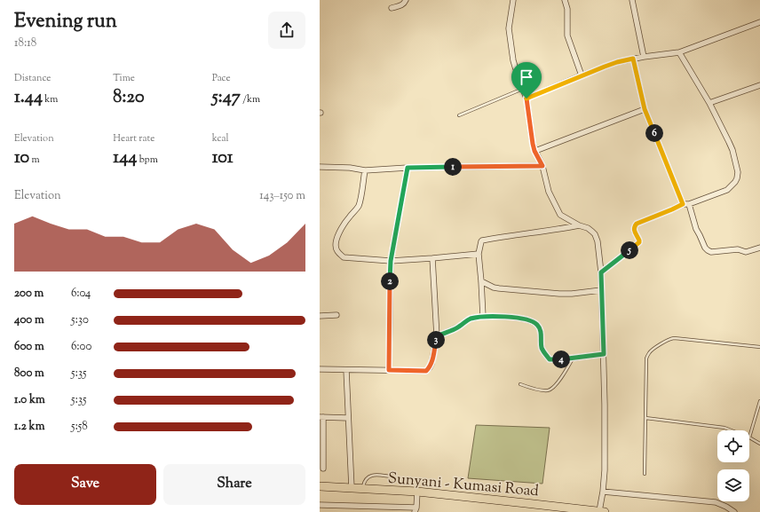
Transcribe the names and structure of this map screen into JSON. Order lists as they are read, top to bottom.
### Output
{
  "streets": {
    "main road": ["Sunyani - Kumasi Road"]
  },
  "page": {
    "heading": ["Evening run", "18:18"],
    "stats": [
      ["Distance", "1.44 km"],
      ["Time", "8:20"],
      ["Pace", "5:47 /km"],
      ["Elevation", "10 m"],
      ["Heart rate", "144 bpm"],
      ["kcal", "101"]
    ],
    "pins": [
      "6",
      "1",
      "5",
      "2",
      "3",
      "4"
    ],
    "chart": ["Elevation", "143–150 m"],
    "list": [
      {
        "name": "200 m",
        "note": "6:04"
      },
      {
        "name": "400 m",
        "note": "5:30"
      },
      {
        "name": "600 m",
        "note": "6:00"
      },
      {
        "name": "800 m",
        "note": "5:35"
      },
      {
        "name": "1.0 km",
        "note": "5:35"
      },
      {
        "name": "1.2 km",
        "note": "5:58"
      }
    ],
    "buttons": ["Save", "Share"]
  }
}
